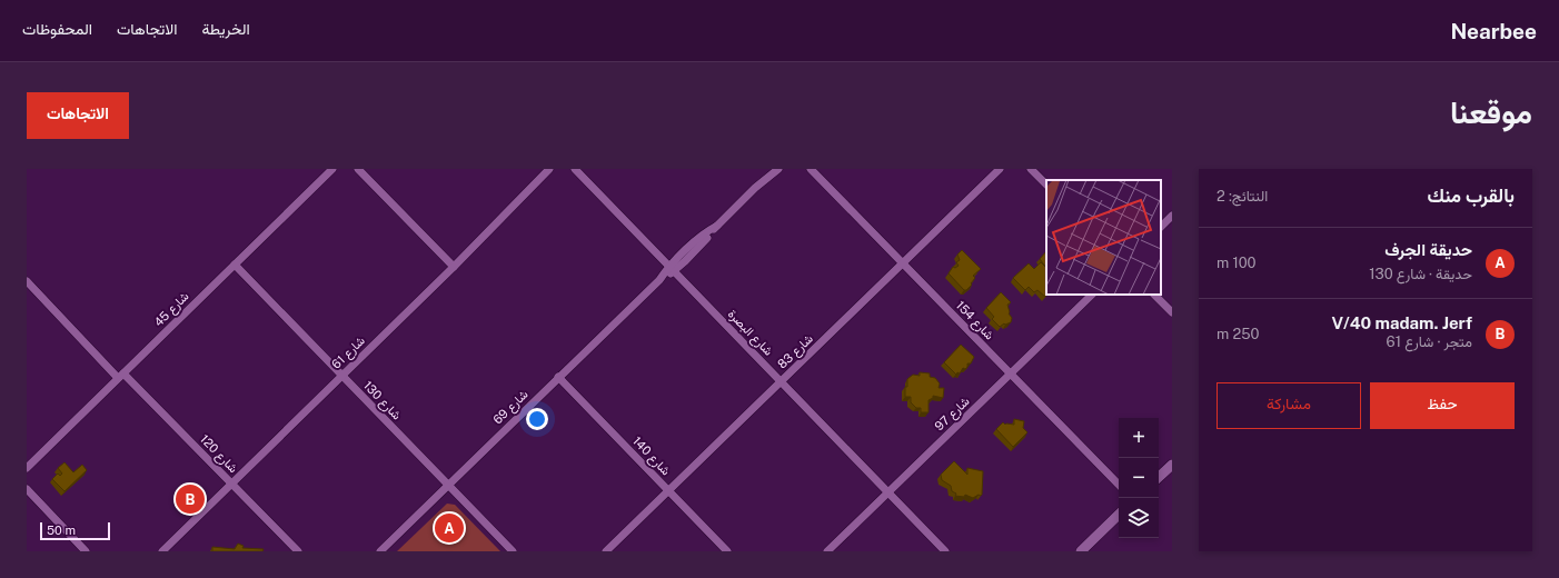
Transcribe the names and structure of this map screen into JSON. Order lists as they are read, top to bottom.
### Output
{
  "streets": {
    "street": [
      "شارع 45",
      "شارع 154",
      "شارع البصرة",
      "شارع 83",
      "شارع 61",
      "شارع 130",
      "شارع 69",
      "شارع 97",
      "شارع 120",
      "شارع 140"
    ]
  },
  "crossings": [
    ["شارع 45", "شارع 130"],
    ["شارع 45", "شارع 120"],
    ["شارع 154", "شارع 83"],
    ["شارع 154", "شارع 97"],
    ["شارع البصرة", "شارع 83"],
    ["شارع البصرة", "شارع 69"],
    ["شارع البصرة", "شارع 97"],
    ["شارع 83", "شارع 140"],
    ["شارع 61", "شارع 130"],
    ["شارع 61", "شارع 120"],
    ["شارع 130", "شارع 69"],
    ["شارع 69", "شارع 140"]
  ],
  "scale_bar": "50 m",
  "page": {
    "header": "Nearbee",
    "nav": ["الخريطة", "الاتجاهات", "المحفوظات"],
    "title": "موقعنا",
    "buttons": [
      "الاتجاهات",
      ["حفظ", "مشاركة"]
    ],
    "heading": ["بالقرب منك", "النتائج: 2"],
    "list": [
      {
        "mark": "A",
        "name": "حديقة الجرف",
        "note": "حديقة · شارع 130",
        "value": "100 m"
      },
      {
        "mark": "B",
        "name": "V/40 madam. Jerf",
        "note": "متجر · شارع 61",
        "value": "250 m"
      }
    ],
    "map_buttons": ["+", "−"],
    "pins": ["B", "A"],
    "scale": "50 m"
  }
}
